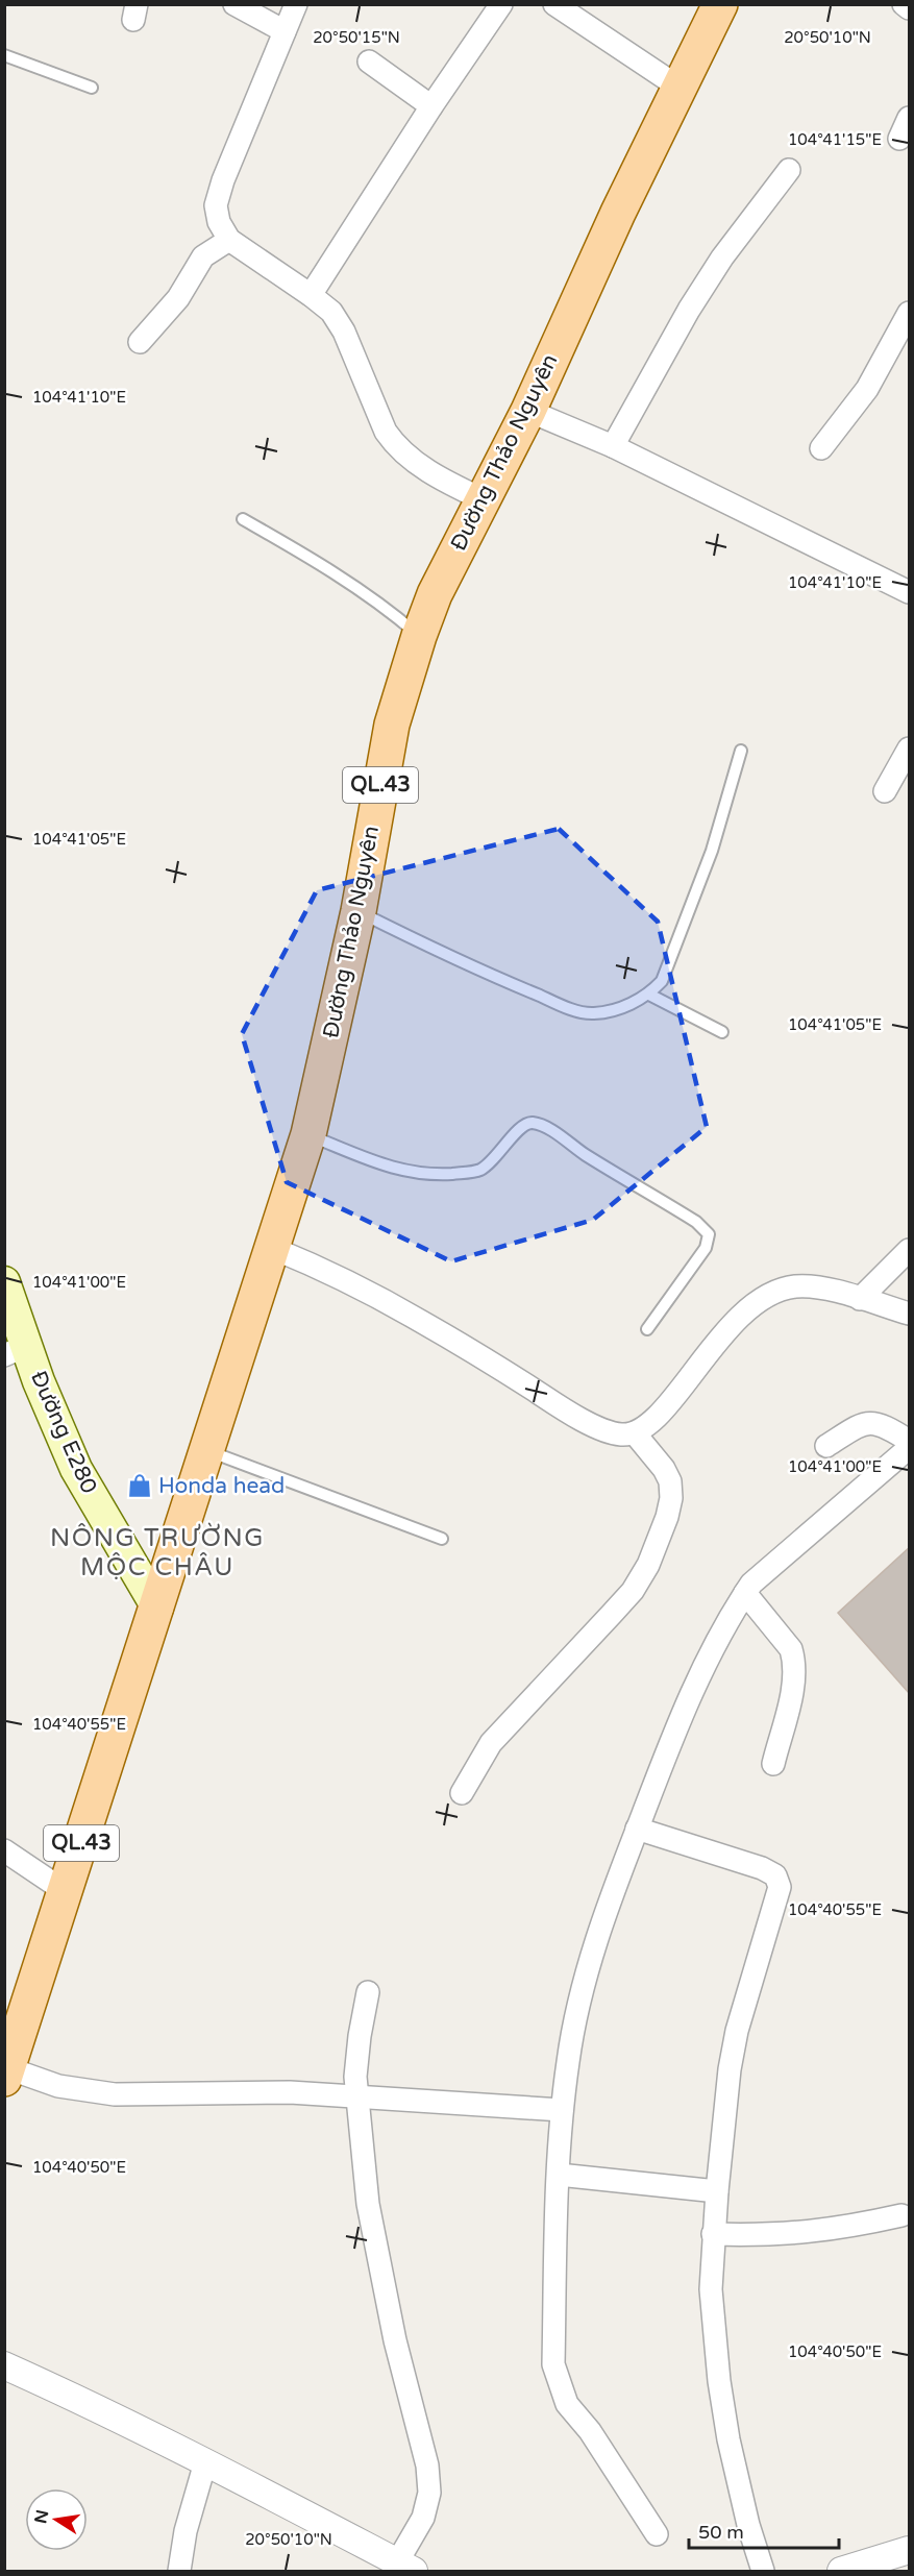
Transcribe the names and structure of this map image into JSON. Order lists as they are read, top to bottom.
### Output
{
  "streets": {
    "main road": ["Đường Thảo Nguyên", "QL.43", "Đường E280"]
  },
  "crossings": [
    ["Đường Thảo Nguyên", "QL.43"],
    ["Đường Thảo Nguyên", "Đường E280"],
    ["QL.43", "Đường E280"]
  ],
  "districts": ["NÔNG TRƯỜNG MỘC CHÂU"],
  "places": {
    "shop": ["Honda head"]
  },
  "scale_bar": "50 m",
  "north": "left",
  "coordinates": [
    "20°50'15\"N",
    "20°50'10\"N",
    "104°41'15\"E",
    "104°41'10\"E",
    "104°41'05\"E",
    "104°41'00\"E",
    "104°40'55\"E",
    "104°40'50\"E"
  ]
}
